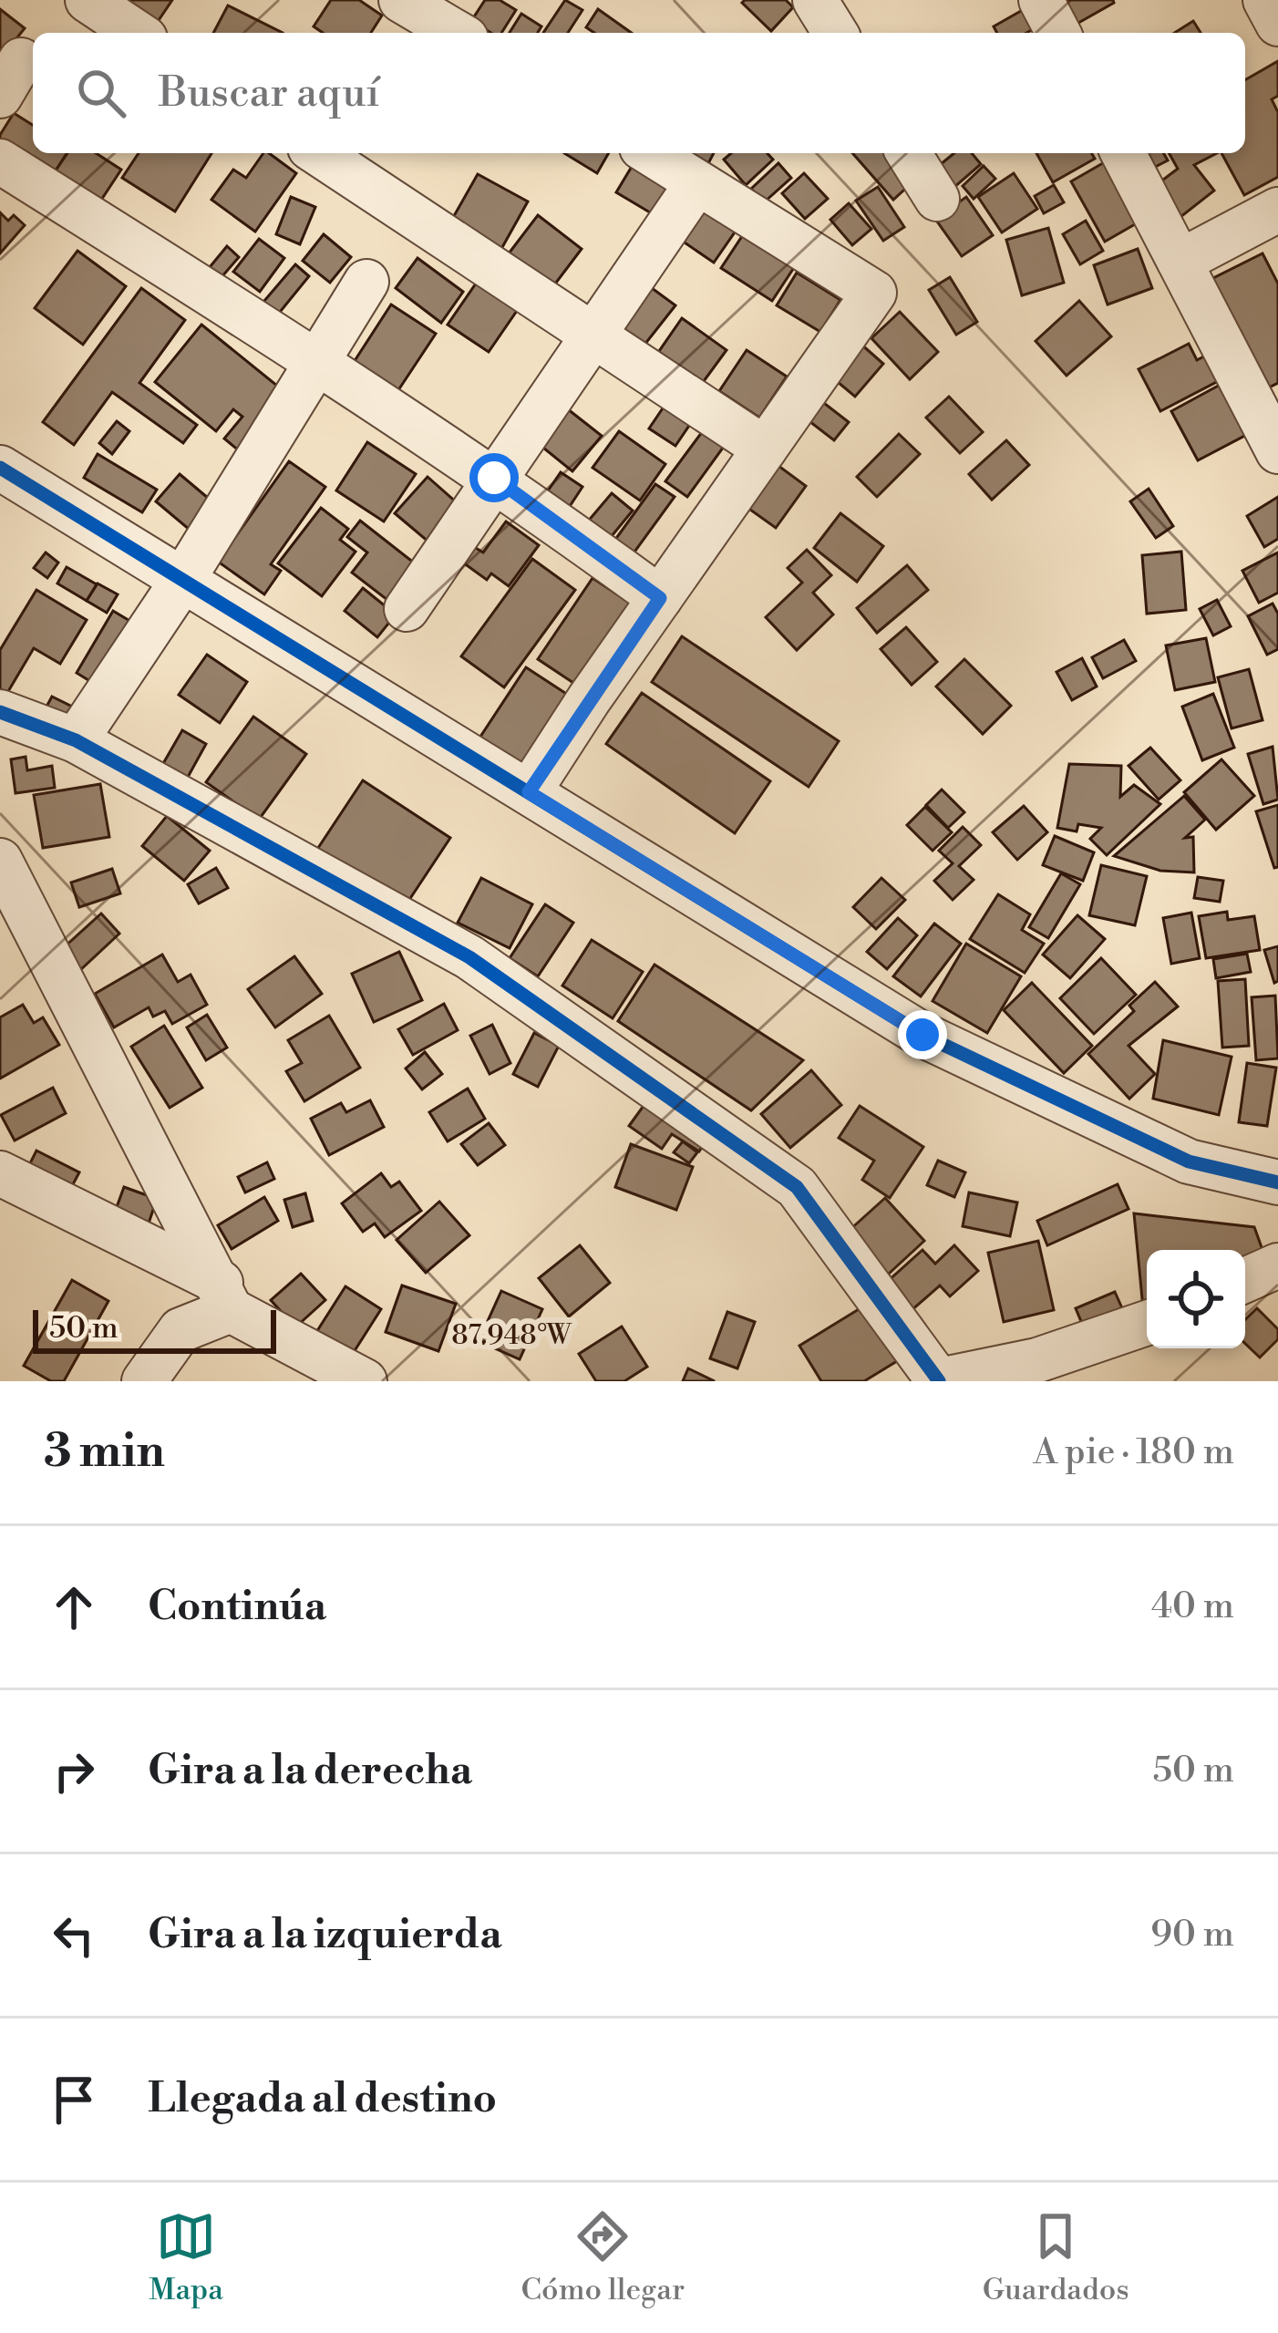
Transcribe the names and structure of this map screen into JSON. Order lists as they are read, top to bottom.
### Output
{
  "scale_bar": "50 m",
  "page": {
    "search": "Buscar aquí",
    "scale": "50 m",
    "heading": ["3 min", "A pie · 180 m"],
    "list": [
      ["Continúa", "40 m"],
      ["Gira a la derecha", "50 m"],
      ["Gira a la izquierda", "90 m"],
      "Llegada al destino"
    ],
    "nav": ["Mapa", "Cómo llegar", "Guardados"]
  },
  "coordinates": ["87.948°W"]
}
